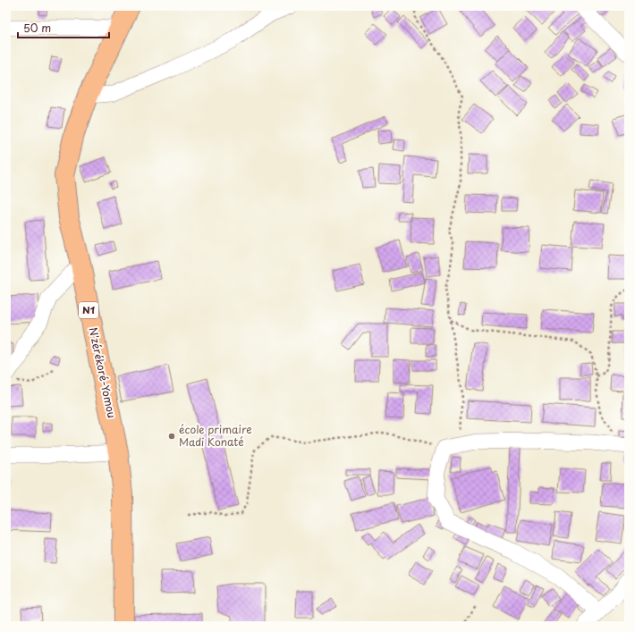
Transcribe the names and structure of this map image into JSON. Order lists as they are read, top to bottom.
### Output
{
  "streets": {
    "highway": ["N1", "N'zérékoré-Yomou"]
  },
  "places": ["école primaire Madi Konaté"],
  "scale_bar": "50 m"
}
